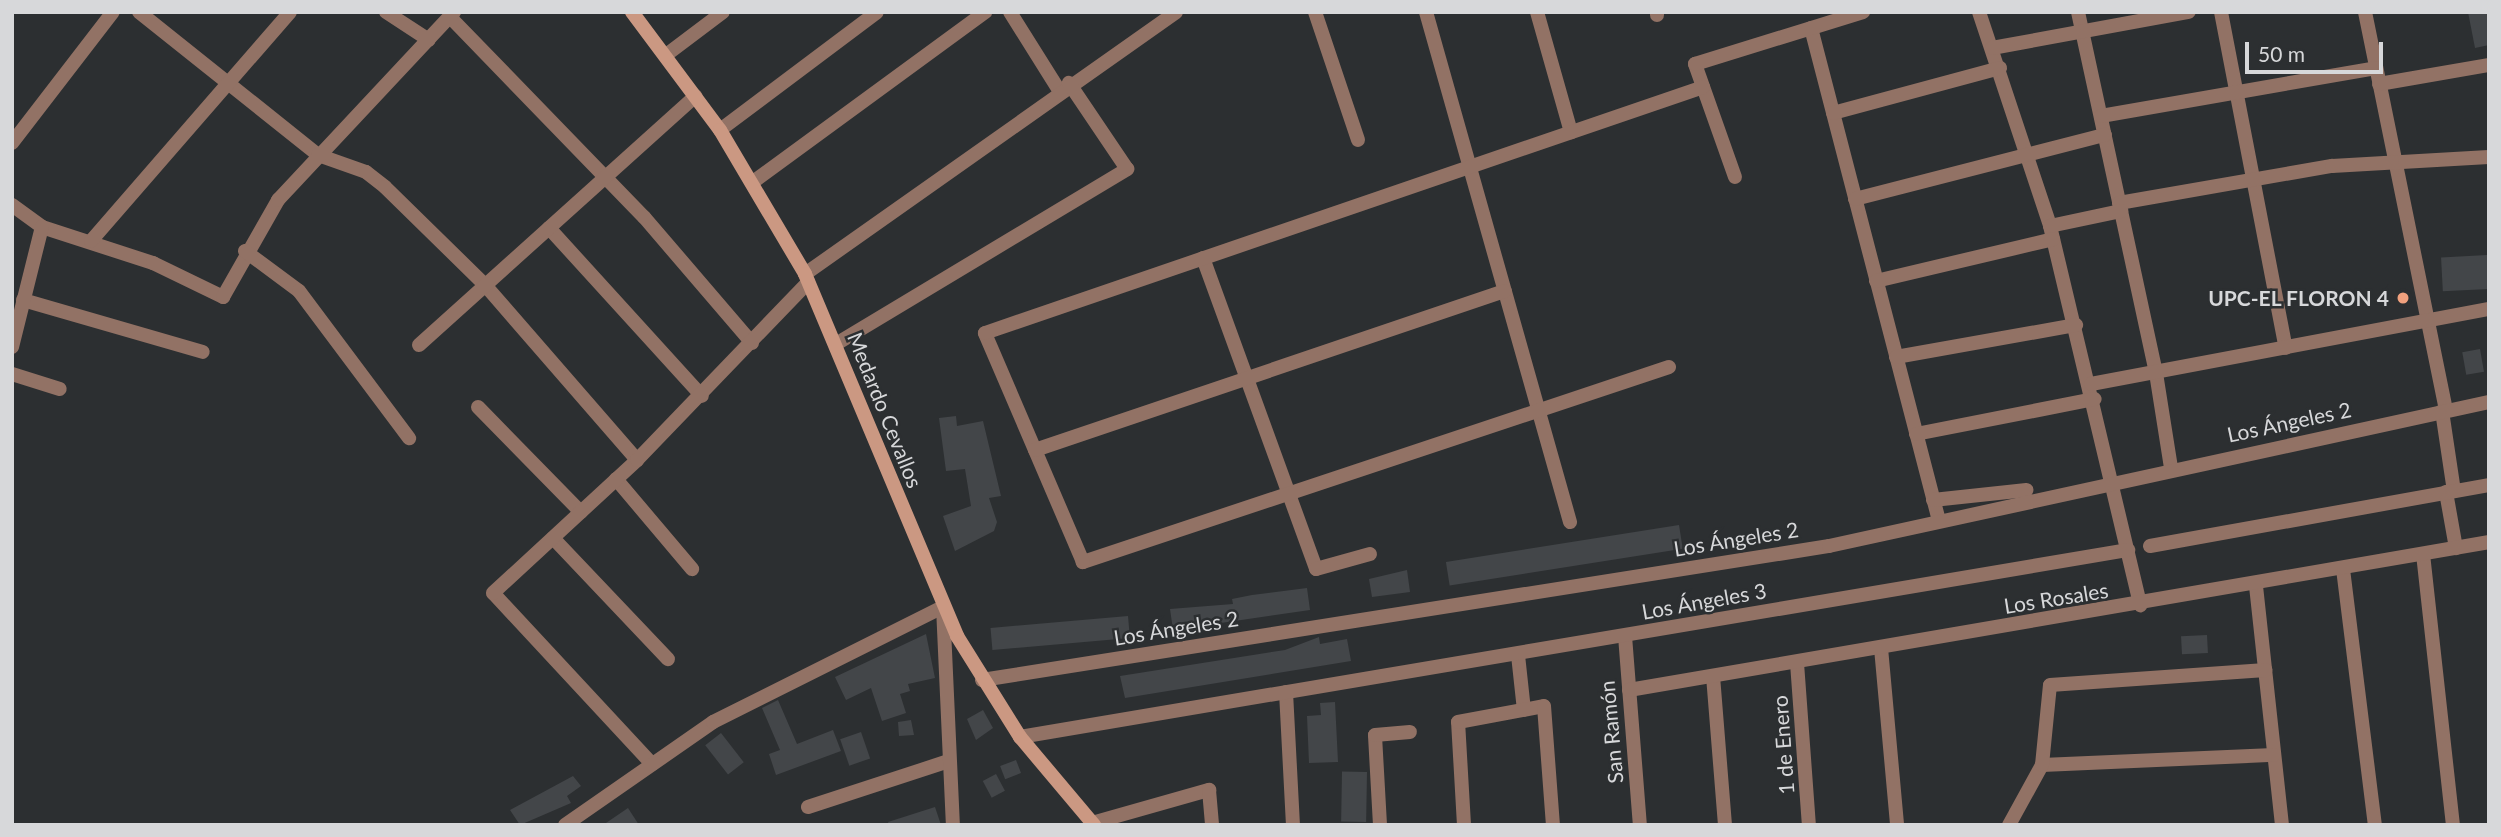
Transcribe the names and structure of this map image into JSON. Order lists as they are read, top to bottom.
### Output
{
  "streets": {
    "street": [
      "Medardo Cevallos",
      "Los Ángeles 2",
      "Los Rosales",
      "Los Ángeles 3",
      "San Ramón",
      "1 de Enero"
    ]
  },
  "crossings": [
    ["Medardo Cevallos", "Los Ángeles 2"],
    ["Medardo Cevallos", "Los Ángeles 3"],
    ["Los Rosales", "San Ramón"],
    ["Los Rosales", "1 de Enero"],
    ["Los Ángeles 3", "San Ramón"]
  ],
  "places": ["UPC-EL FLORON 4"],
  "scale_bar": "50 m"
}
